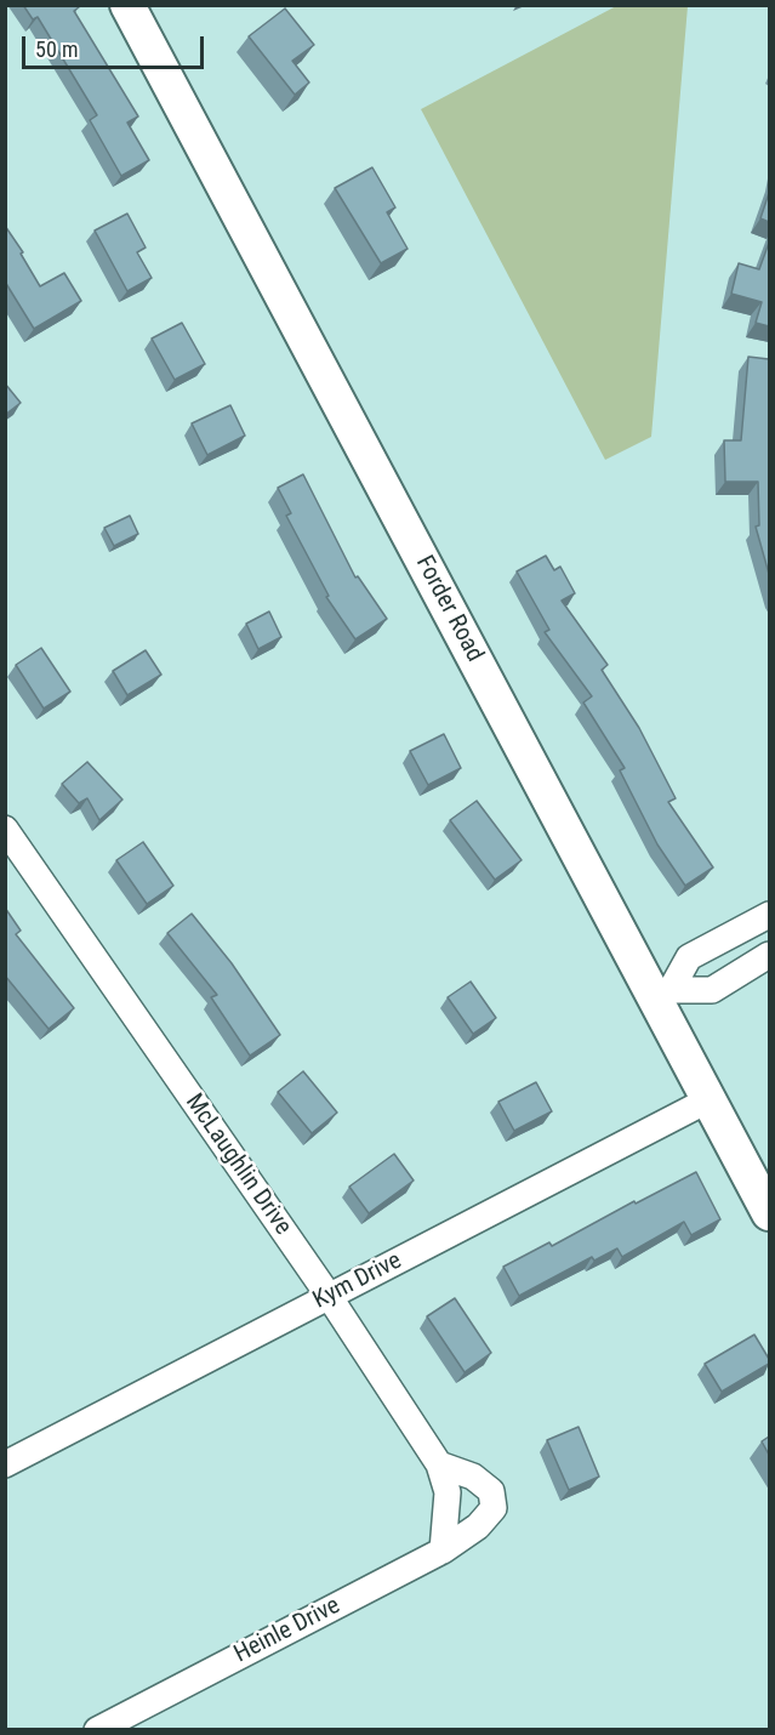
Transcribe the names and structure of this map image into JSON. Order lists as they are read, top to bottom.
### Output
{
  "streets": {
    "main road": ["Forder Road"],
    "street": ["McLaughlin Drive", "Kym Drive", "Heinle Drive"]
  },
  "crossings": [
    ["Forder Road", "Kym Drive"],
    ["McLaughlin Drive", "Kym Drive"],
    ["McLaughlin Drive", "Heinle Drive"]
  ],
  "scale_bar": "50 m"
}
